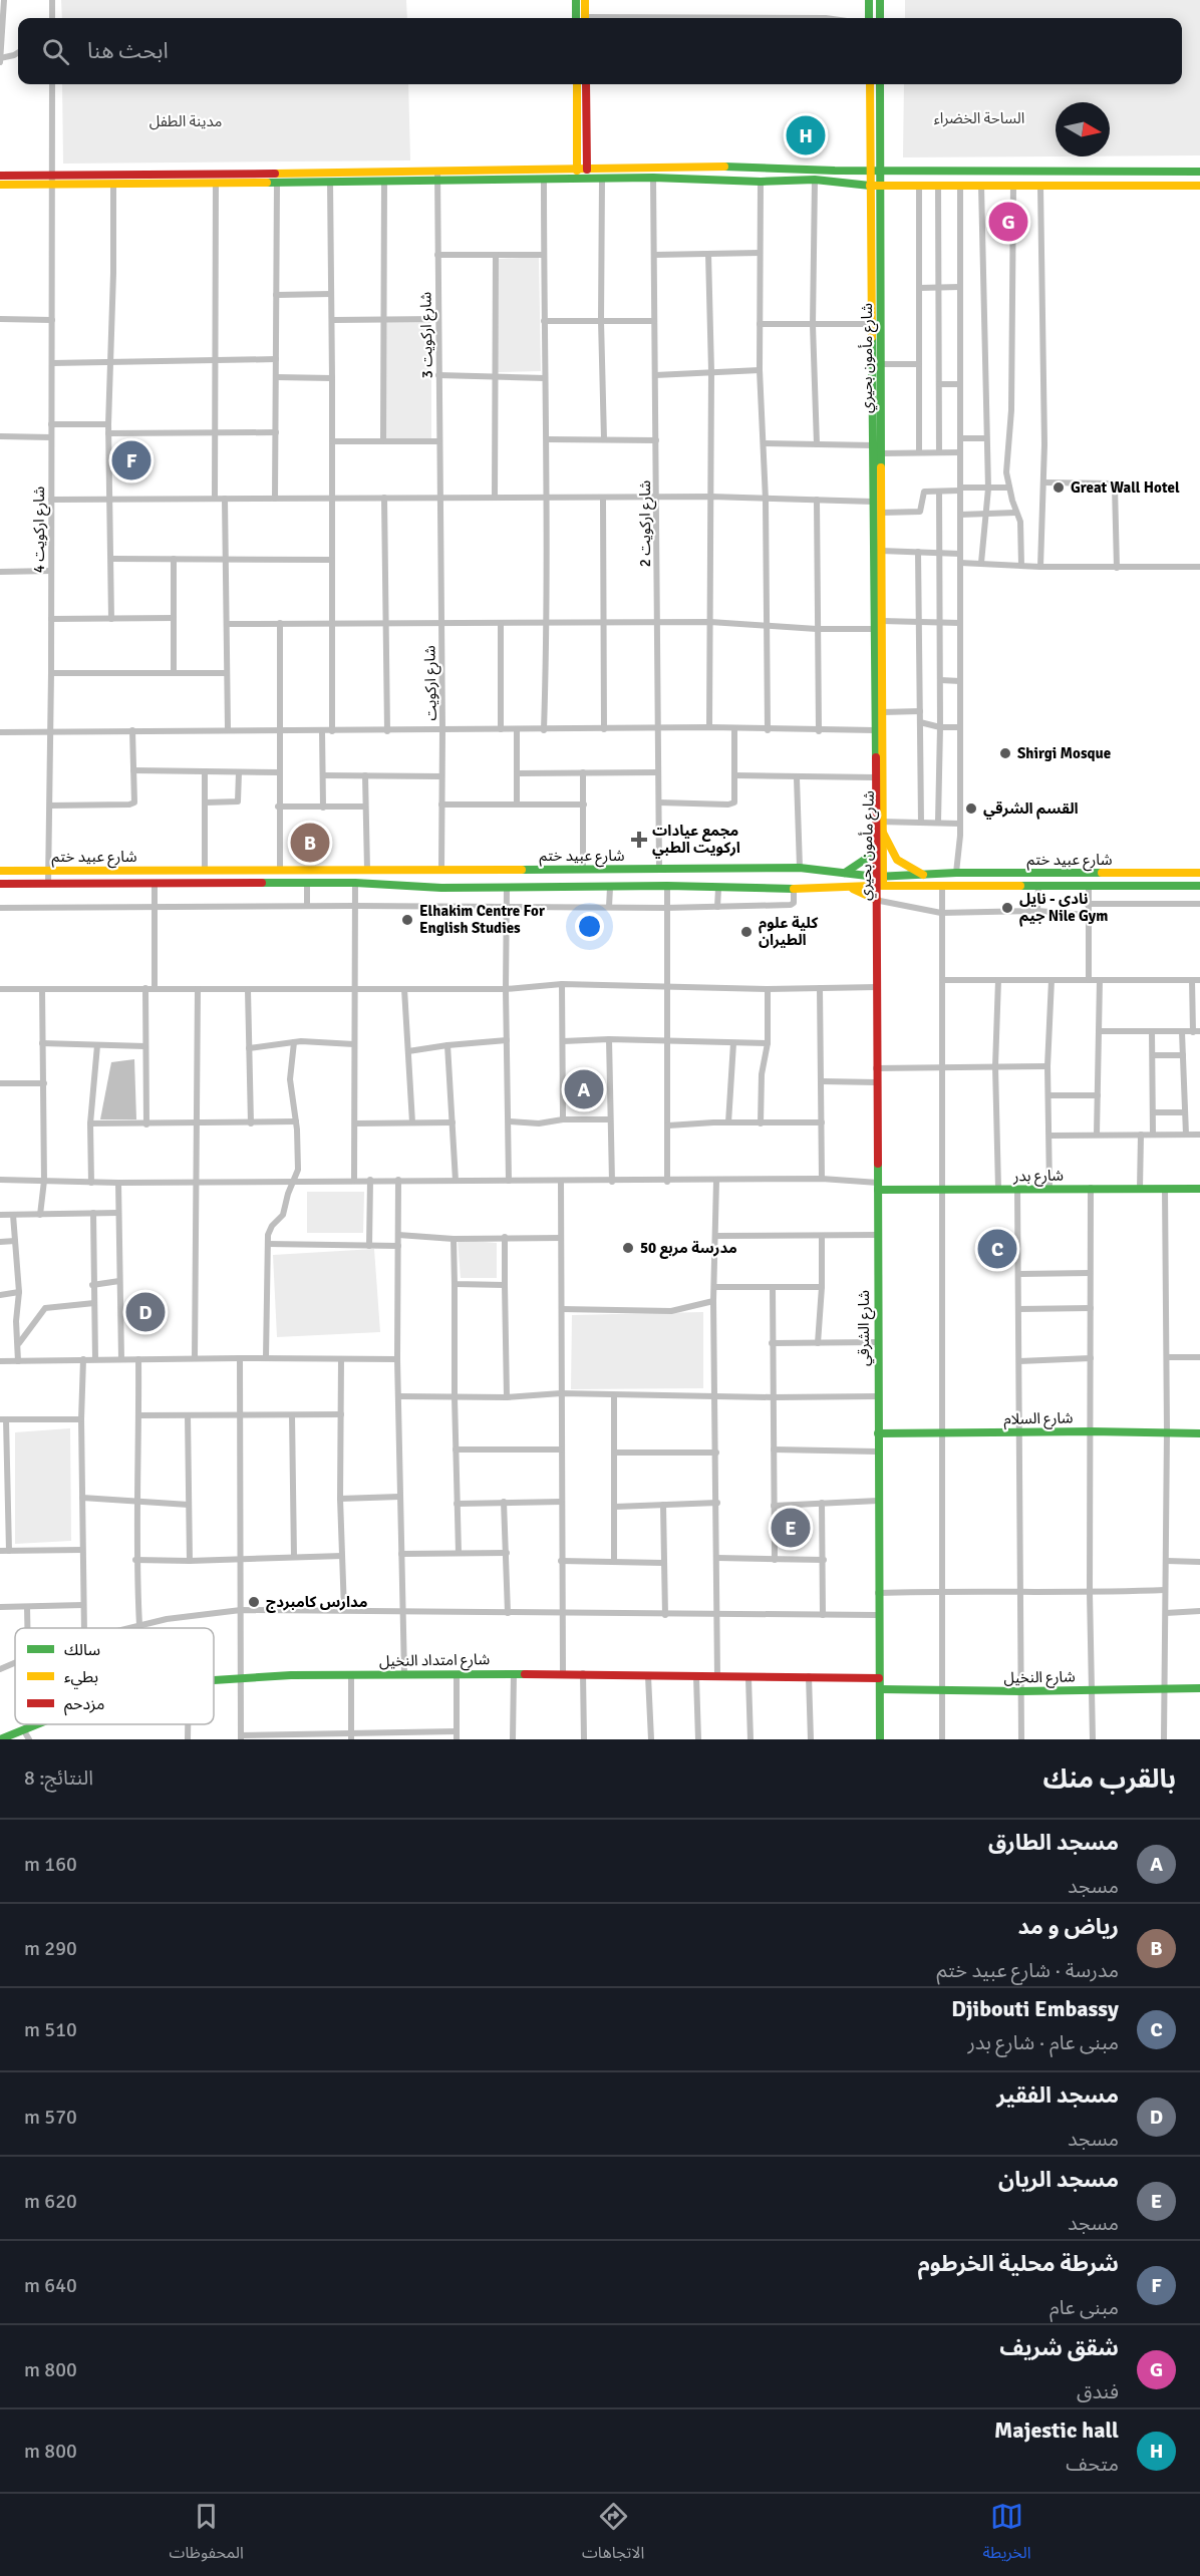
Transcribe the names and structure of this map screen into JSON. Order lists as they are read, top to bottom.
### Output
{
  "streets": {
    "street": [
      "شارع اركويت 3",
      "شارع مأمون بحيري",
      "شارع اركويت 2",
      "شارع اركويت 4",
      "شارع اركويت",
      "شارع عبيد ختم",
      "شارع بدر",
      "شارع الشرقي",
      "شارع السلام",
      "شارع امتداد النخيل",
      "شارع النخيل"
    ]
  },
  "crossings": [
    ["شارع اركويت 3", "شارع اركويت"],
    ["شارع مأمون بحيري", "شارع عبيد ختم"],
    ["شارع مأمون بحيري", "شارع الشرقي"],
    ["شارع اركويت 2", "شارع عبيد ختم"],
    ["شارع اركويت 4", "شارع عبيد ختم"],
    ["شارع اركويت", "شارع عبيد ختم"],
    ["شارع بدر", "شارع الشرقي"],
    ["شارع الشرقي", "شارع السلام"],
    ["شارع الشرقي", "شارع امتداد النخيل"],
    ["شارع الشرقي", "شارع النخيل"]
  ],
  "parks": ["الساحة الخضراء", "مدينة الطفل"],
  "places": {
    "other": [
      "Great Wall Hotel",
      "Shirgi Mosque",
      "القسم الشرقي",
      "نادي - نايل جيم Nile Gym",
      "Elhakim Centre For English Studies",
      "كلية علوم الطيران",
      "مدرسة مربع 50",
      "مدارس كامبردج"
    ],
    "health": ["مجمع عيادات اركويت الطبي"]
  },
  "legend": ["سالك", "بطيء", "مزدحم"],
  "north": "right",
  "page": {
    "search": "ابحث هنا",
    "pins": [
      "H",
      "G",
      "F",
      "B",
      "A",
      "C",
      "D",
      "E"
    ],
    "heading": ["بالقرب منك", "النتائج: 8"],
    "list": [
      {
        "mark": "A",
        "name": "مسجد الطارق",
        "note": "مسجد",
        "value": "160 m"
      },
      {
        "mark": "B",
        "name": "رياض و مد",
        "note": "مدرسة · شارع عبيد ختم",
        "value": "290 m"
      },
      {
        "mark": "C",
        "name": "Djibouti Embassy",
        "note": "مبنى عام · شارع بدر",
        "value": "510 m"
      },
      {
        "mark": "D",
        "name": "مسجد الفقير",
        "note": "مسجد",
        "value": "570 m"
      },
      {
        "mark": "E",
        "name": "مسجد الريان",
        "note": "مسجد",
        "value": "620 m"
      },
      {
        "mark": "F",
        "name": "شرطة محلية الخرطوم",
        "note": "مبنى عام",
        "value": "640 m"
      },
      {
        "mark": "G",
        "name": "شقق شريف",
        "note": "فندق",
        "value": "800 m"
      },
      {
        "mark": "H",
        "name": "Majestic hall",
        "note": "متحف",
        "value": "800 m"
      }
    ],
    "nav": ["الخريطة", "الاتجاهات", "المحفوظات"]
  }
}
